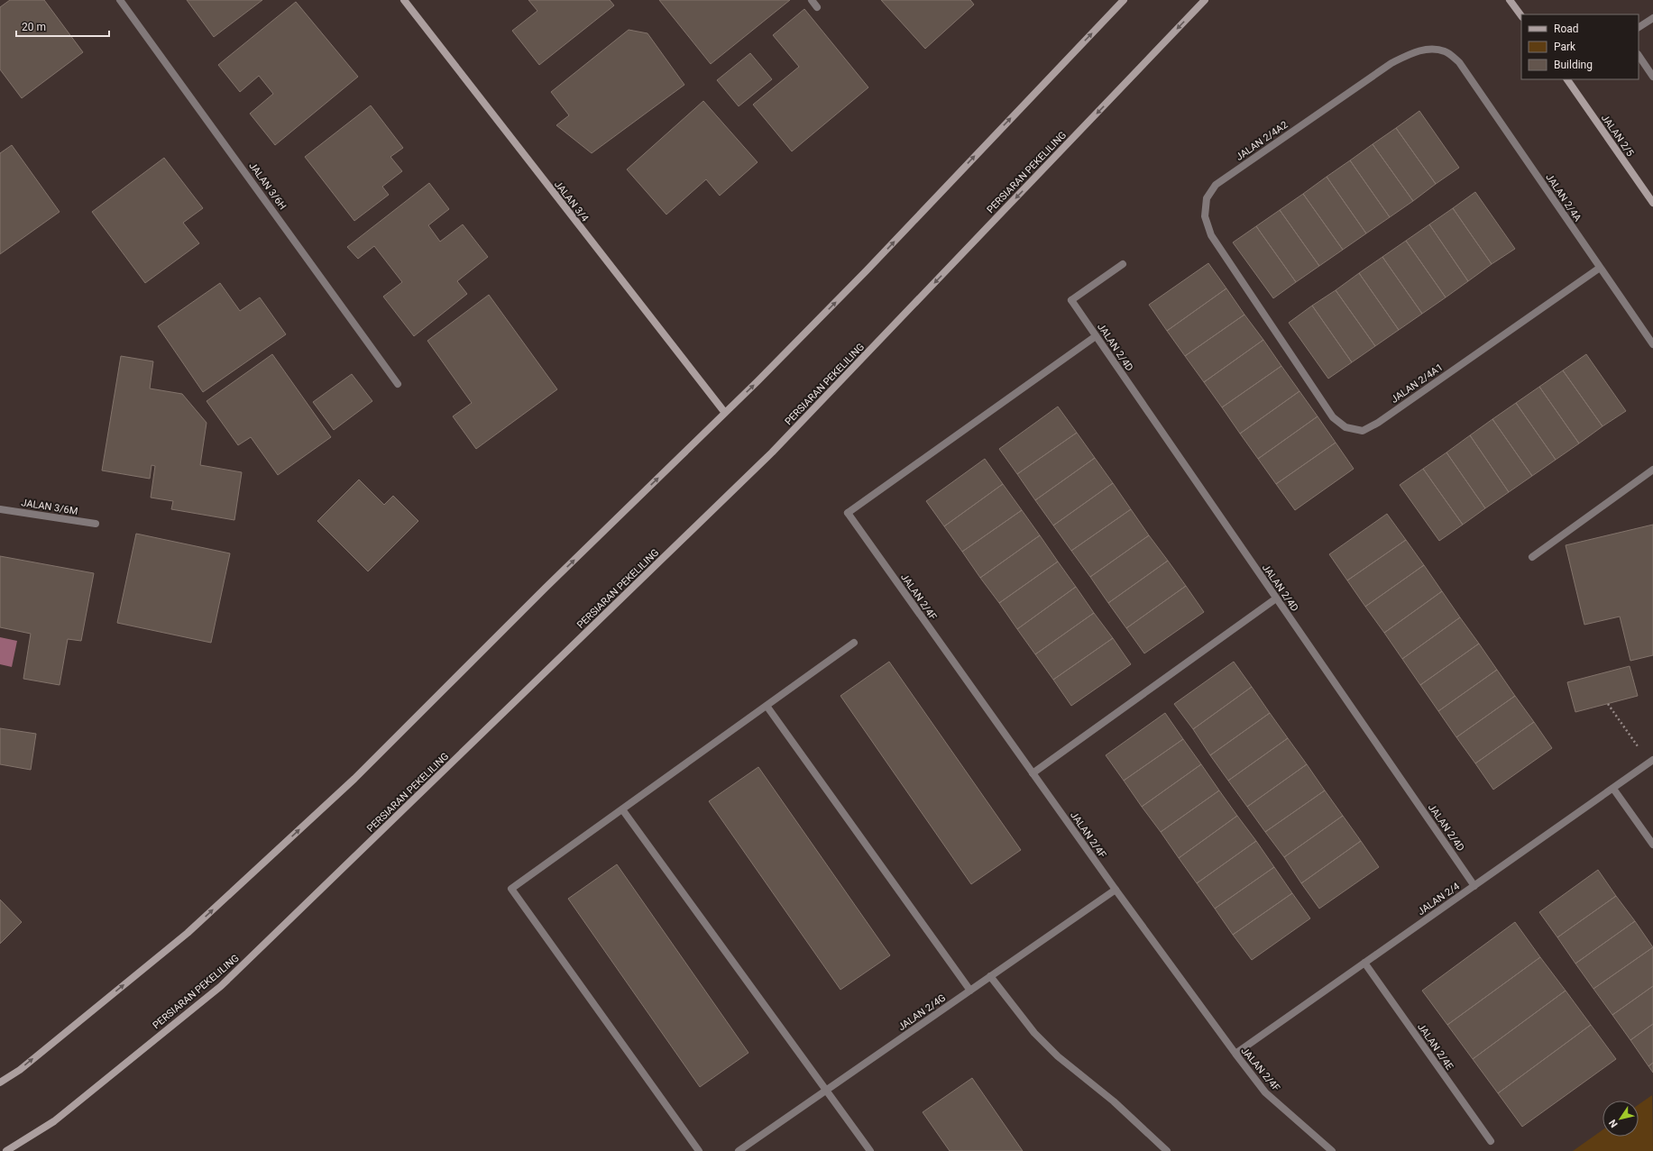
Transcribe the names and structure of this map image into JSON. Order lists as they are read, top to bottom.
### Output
{
  "streets": {
    "main road": ["JALAN 2/5", "PERSIARAN PEKELILING", "JALAN 3/4"],
    "street": [
      "JALAN 2/4A2",
      "JALAN 3/6H",
      "JALAN 2/4A",
      "JALAN 2/4D",
      "JALAN 2/4A1",
      "JALAN 3/6M",
      "JALAN 2/4F",
      "JALAN 2/4",
      "JALAN 2/4G",
      "JALAN 2/4E"
    ]
  },
  "crossings": [
    ["JALAN 2/4A2", "JALAN 2/4A"],
    ["JALAN 2/4A2", "JALAN 2/4A1"],
    ["JALAN 2/4A", "JALAN 2/4A1"],
    ["JALAN 2/4D", "JALAN 2/4F"],
    ["JALAN 2/4D", "JALAN 2/4"],
    ["JALAN 2/4F", "JALAN 2/4"],
    ["JALAN 2/4F", "JALAN 2/4G"],
    ["JALAN 2/4", "JALAN 2/4E"]
  ],
  "legend": ["Road", "Park", "Building"],
  "scale_bar": "20 m",
  "north": "bottom left"
}
